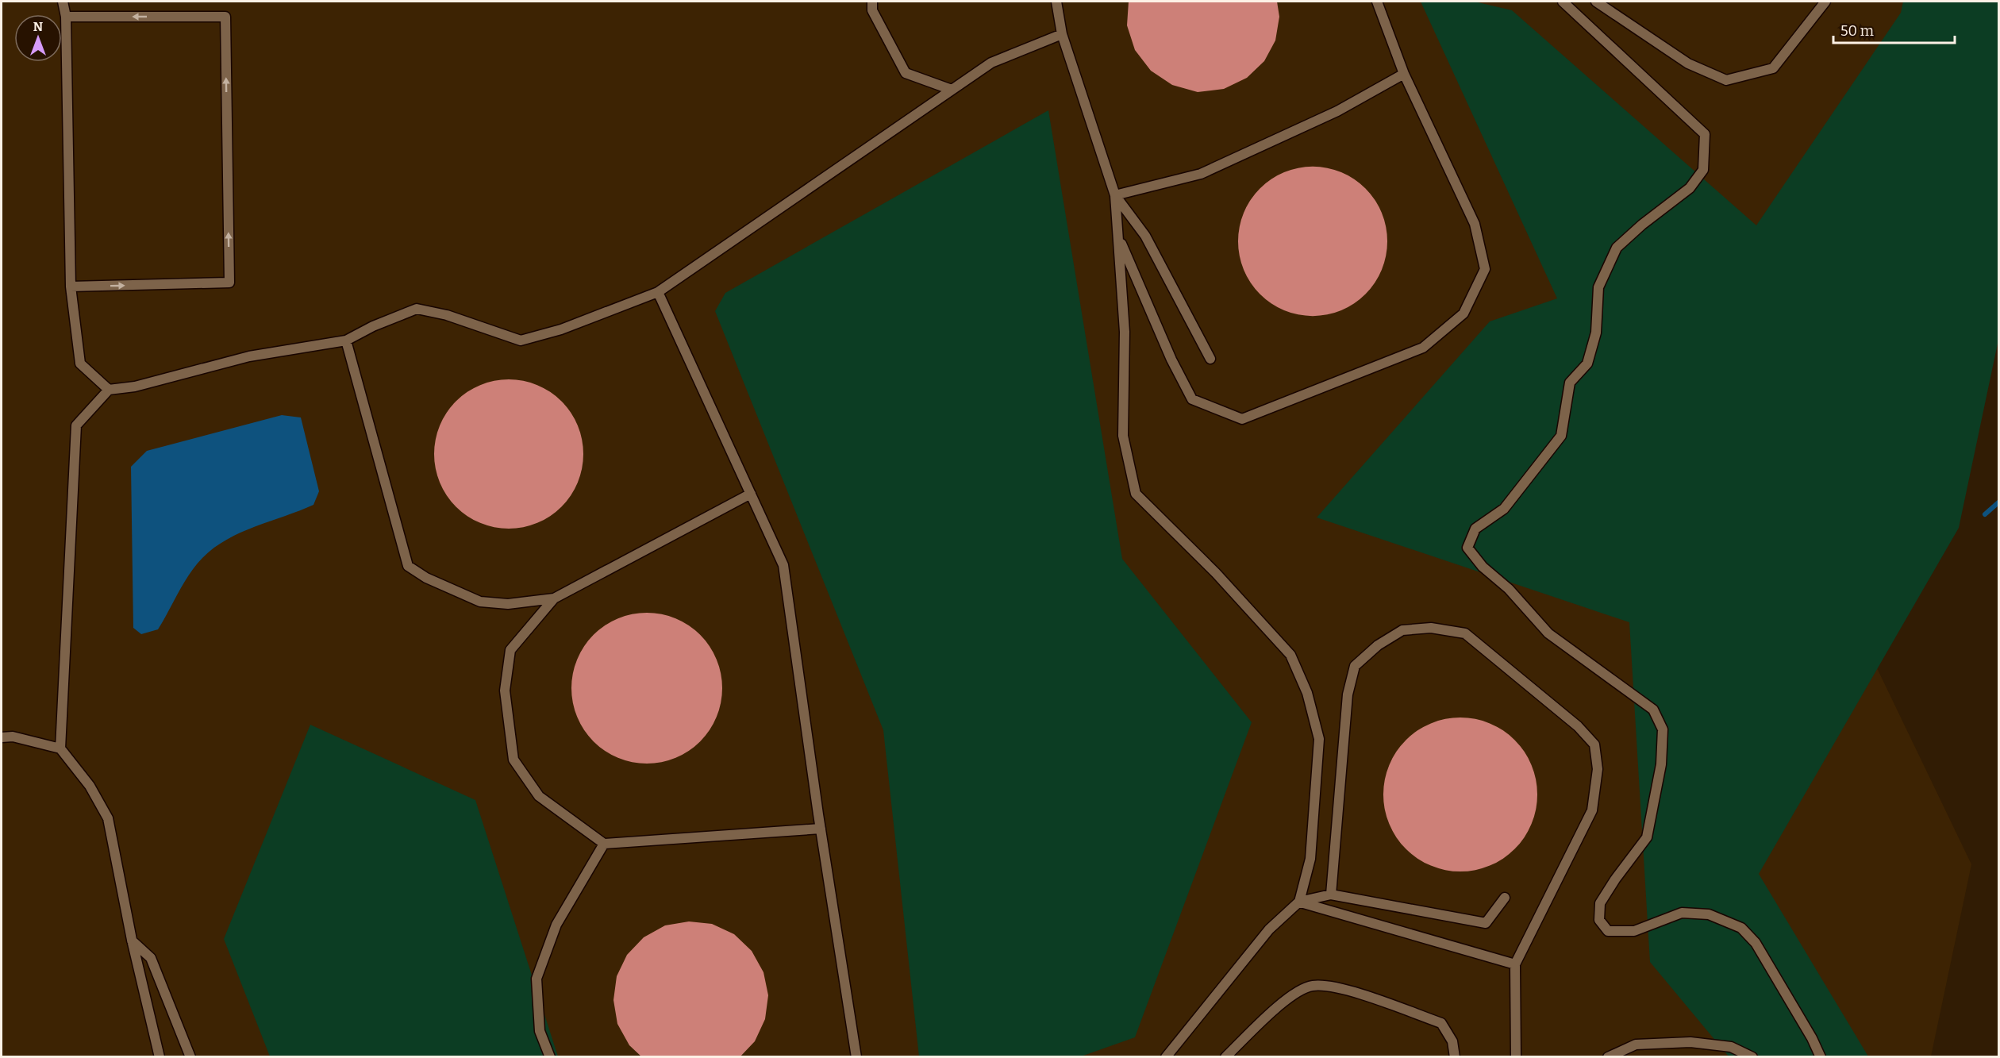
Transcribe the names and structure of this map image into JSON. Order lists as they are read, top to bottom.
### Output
{
  "scale_bar": "50 m",
  "north": "top"
}
